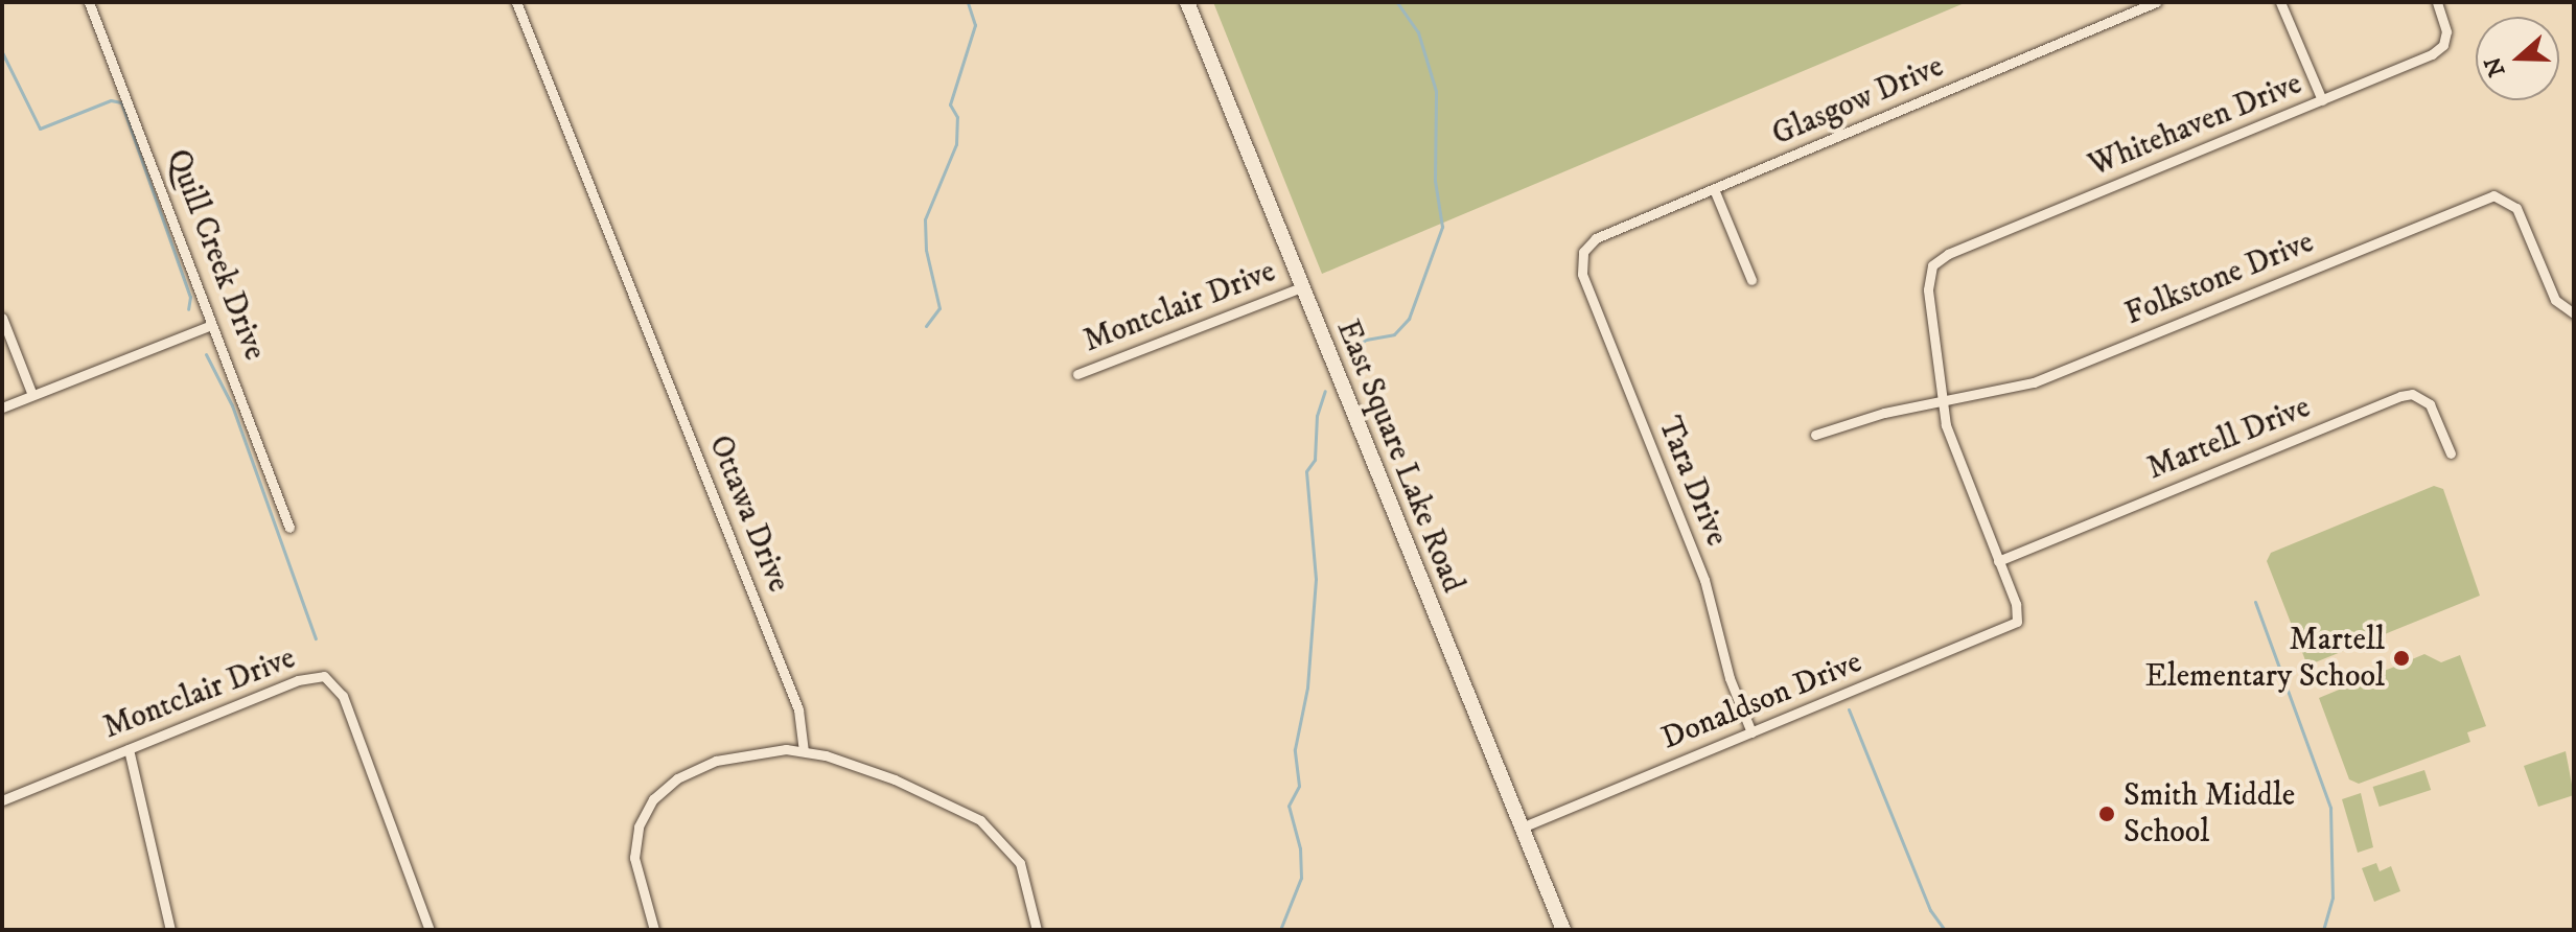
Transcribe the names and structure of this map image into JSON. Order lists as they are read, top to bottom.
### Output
{
  "streets": {
    "main road": ["East Square Lake Road"],
    "street": [
      "Glasgow Drive",
      "Whitehaven Drive",
      "Quill Creek Drive",
      "Folkstone Drive",
      "Montclair Drive",
      "Martell Drive",
      "Tara Drive",
      "Ottawa Drive",
      "Donaldson Drive"
    ]
  },
  "crossings": [
    ["Glasgow Drive", "Tara Drive"],
    ["Whitehaven Drive", "Folkstone Drive"],
    ["Montclair Drive", "East Square Lake Road"],
    ["Martell Drive", "Donaldson Drive"],
    ["East Square Lake Road", "Donaldson Drive"],
    ["Tara Drive", "Donaldson Drive"]
  ],
  "places": ["Martell Elementary School", "Smith Middle School"],
  "north": "left"
}
